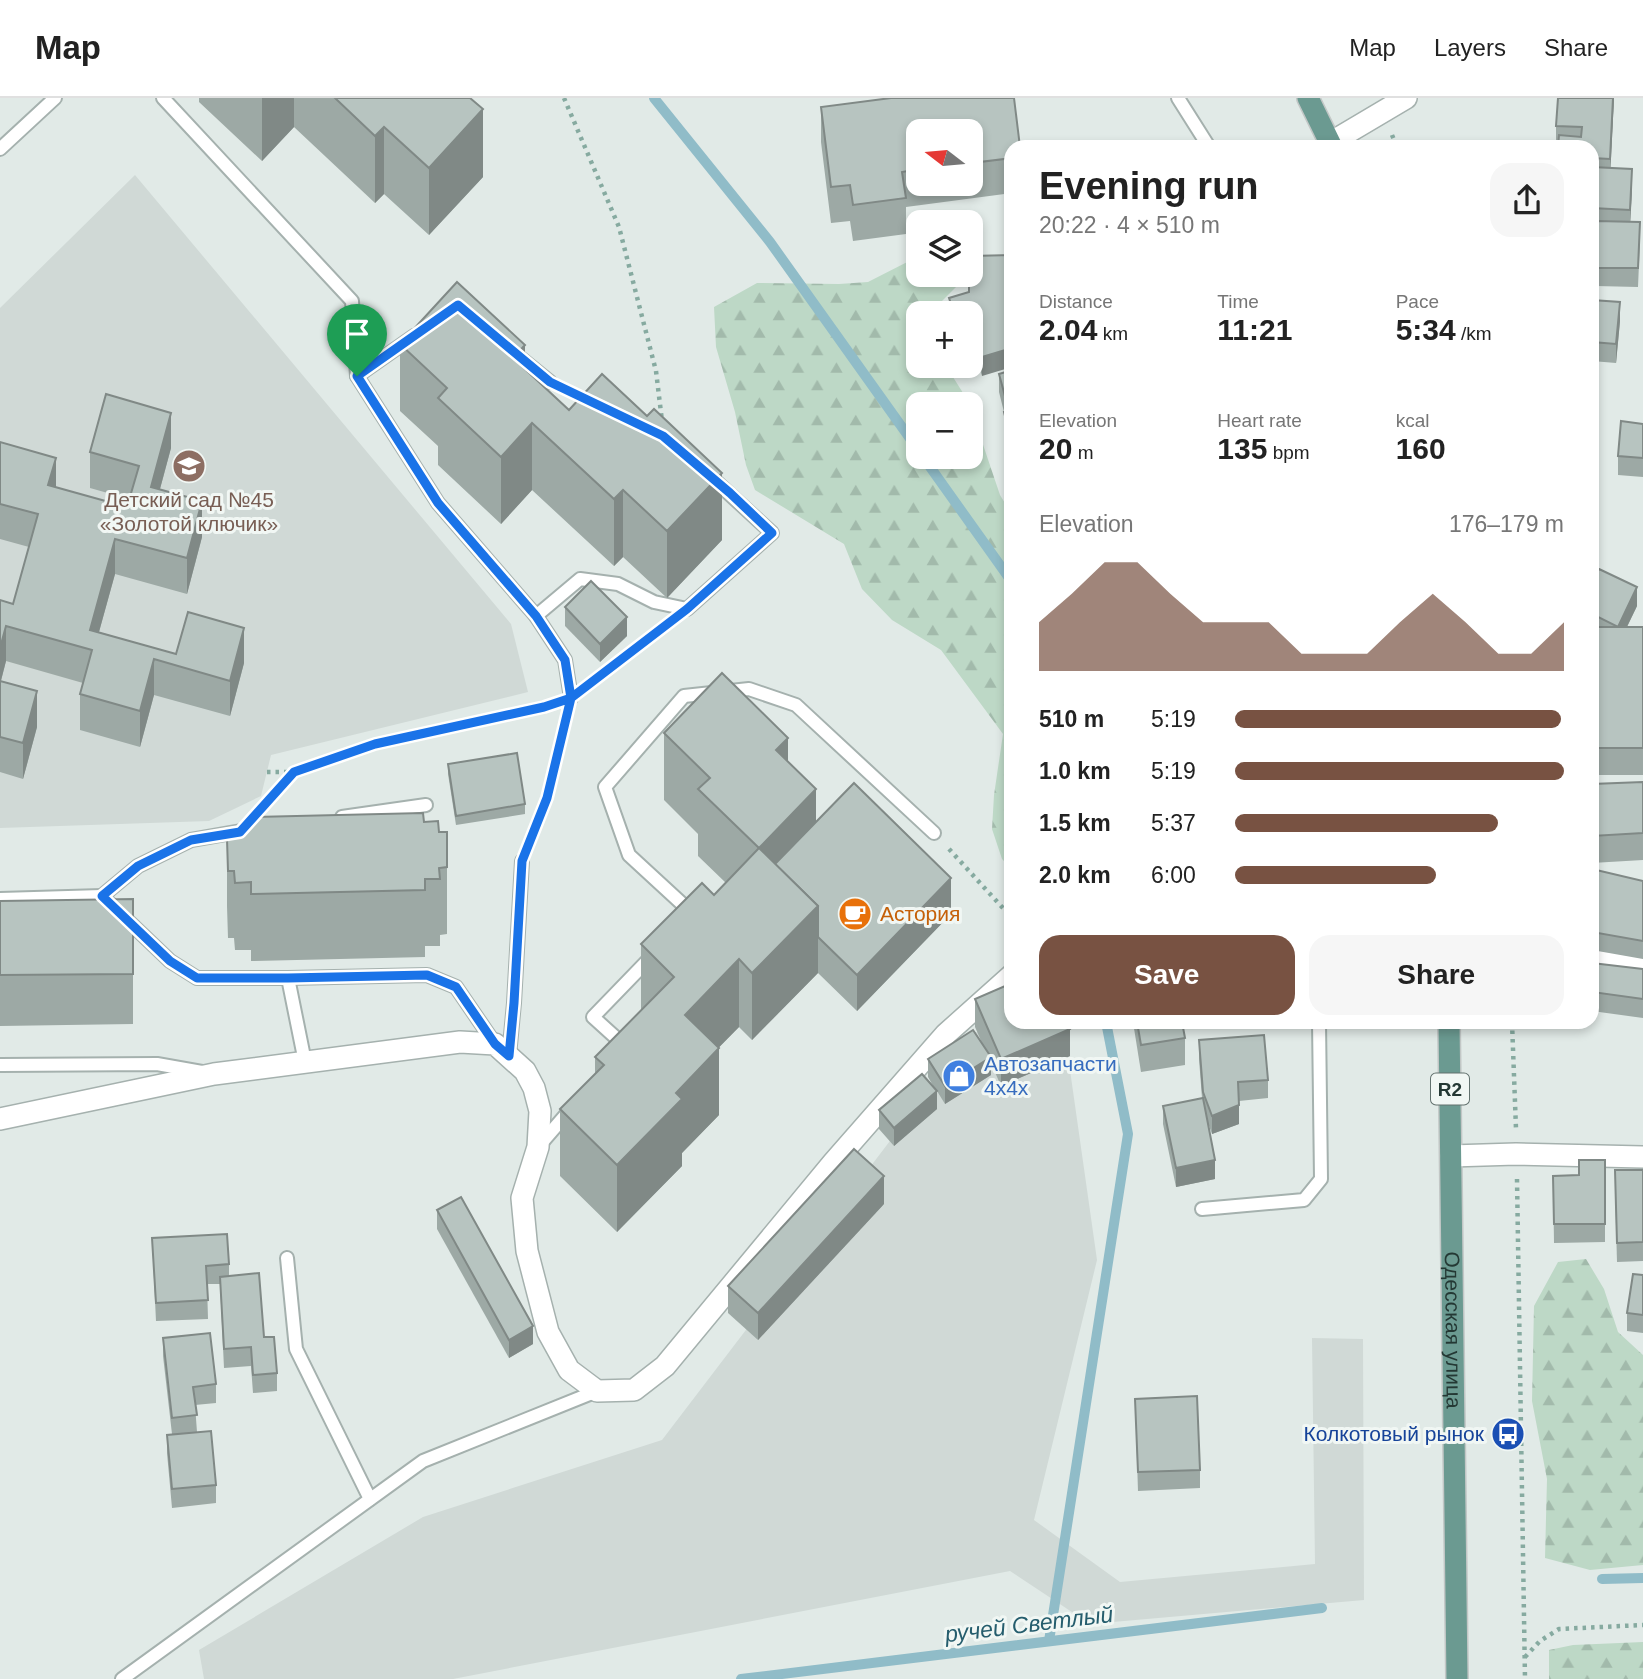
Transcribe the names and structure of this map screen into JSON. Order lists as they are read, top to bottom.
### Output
{
  "streets": {
    "main road": ["R2", "Одесская улица"]
  },
  "water": ["ручей Светлый"],
  "places": {
    "school or university": ["Детский сад №45 «Золотой ключик»"],
    "cafe": ["Астория"],
    "shop": ["Автозапчасти 4х4х"],
    "bus stop": ["Колкотовый рынок"]
  },
  "north": "left",
  "page": {
    "header": "Map",
    "nav": ["Map", "Layers", "Share"],
    "map_buttons": ["+", "−"],
    "heading": ["Evening run", "20:22 · 4 × 510 m"],
    "stats": [
      ["Distance", "2.04 km"],
      ["Time", "11:21"],
      ["Pace", "5:34 /km"],
      ["Elevation", "20 m"],
      ["Heart rate", "135 bpm"],
      ["kcal", "160"]
    ],
    "chart": ["Elevation", "176–179 m"],
    "list": [
      {
        "name": "510 m",
        "note": "5:19"
      },
      {
        "name": "1.0 km",
        "note": "5:19"
      },
      {
        "name": "1.5 km",
        "note": "5:37"
      },
      {
        "name": "2.0 km",
        "note": "6:00"
      }
    ],
    "buttons": ["Save", "Share"]
  }
}
